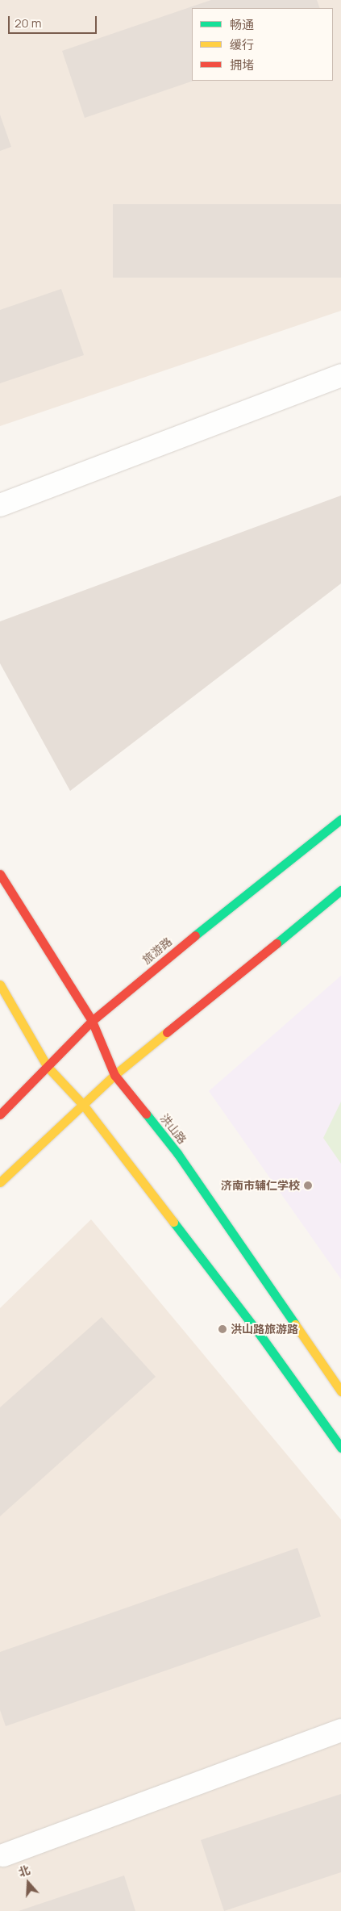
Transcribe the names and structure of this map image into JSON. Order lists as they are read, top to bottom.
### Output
{
  "streets": {
    "main road": ["旅游路", "洪山路"]
  },
  "crossings": [
    ["旅游路", "洪山路"]
  ],
  "places": ["济南市辅仁学校", "洪山路旅游路"],
  "legend": ["畅通", "缓行", "拥堵"],
  "scale_bar": "20 m",
  "north": "top"
}
